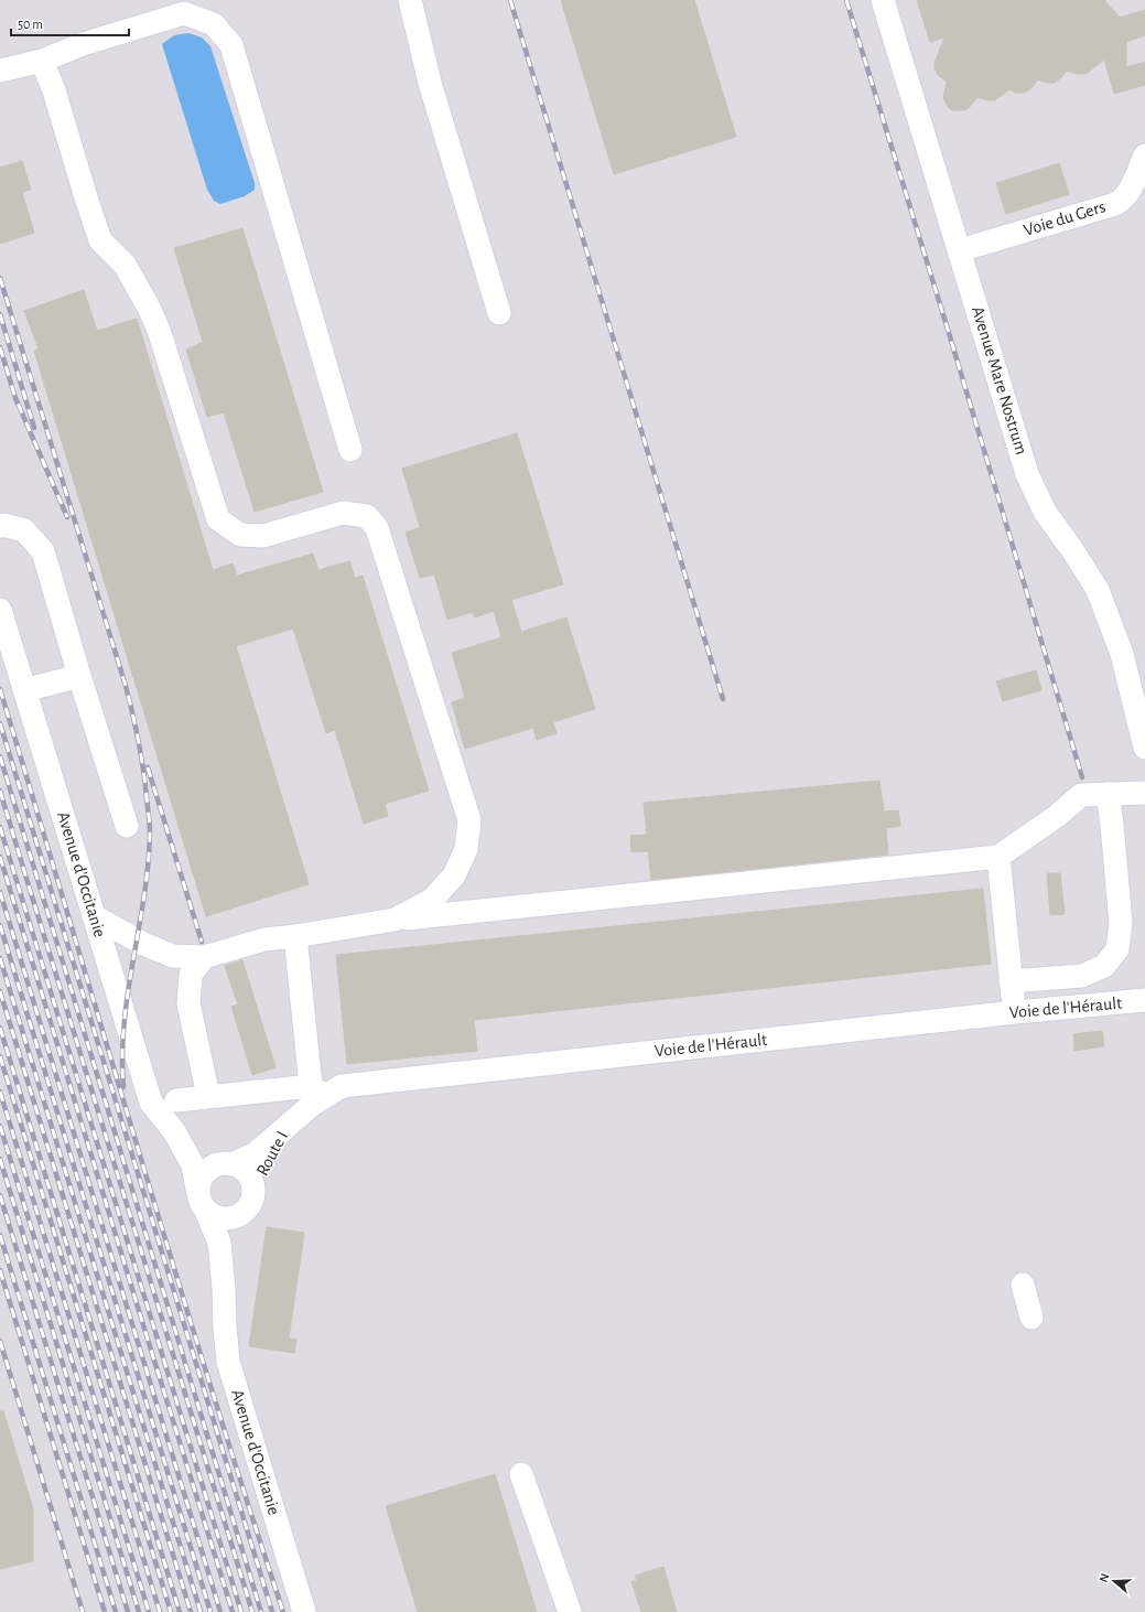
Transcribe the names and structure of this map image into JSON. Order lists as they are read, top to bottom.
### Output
{
  "streets": {
    "street": [
      "Voie du Gers",
      "Avenue Mare Nostrum",
      "Avenue d'Occitanie",
      "Voie de l'Hérault",
      "Route I"
    ]
  },
  "crossings": [
    ["Voie du Gers", "Avenue Mare Nostrum"],
    ["Avenue d'Occitanie", "Route I"],
    ["Voie de l'Hérault", "Route I"]
  ],
  "scale_bar": "50 m",
  "north": "left"
}
